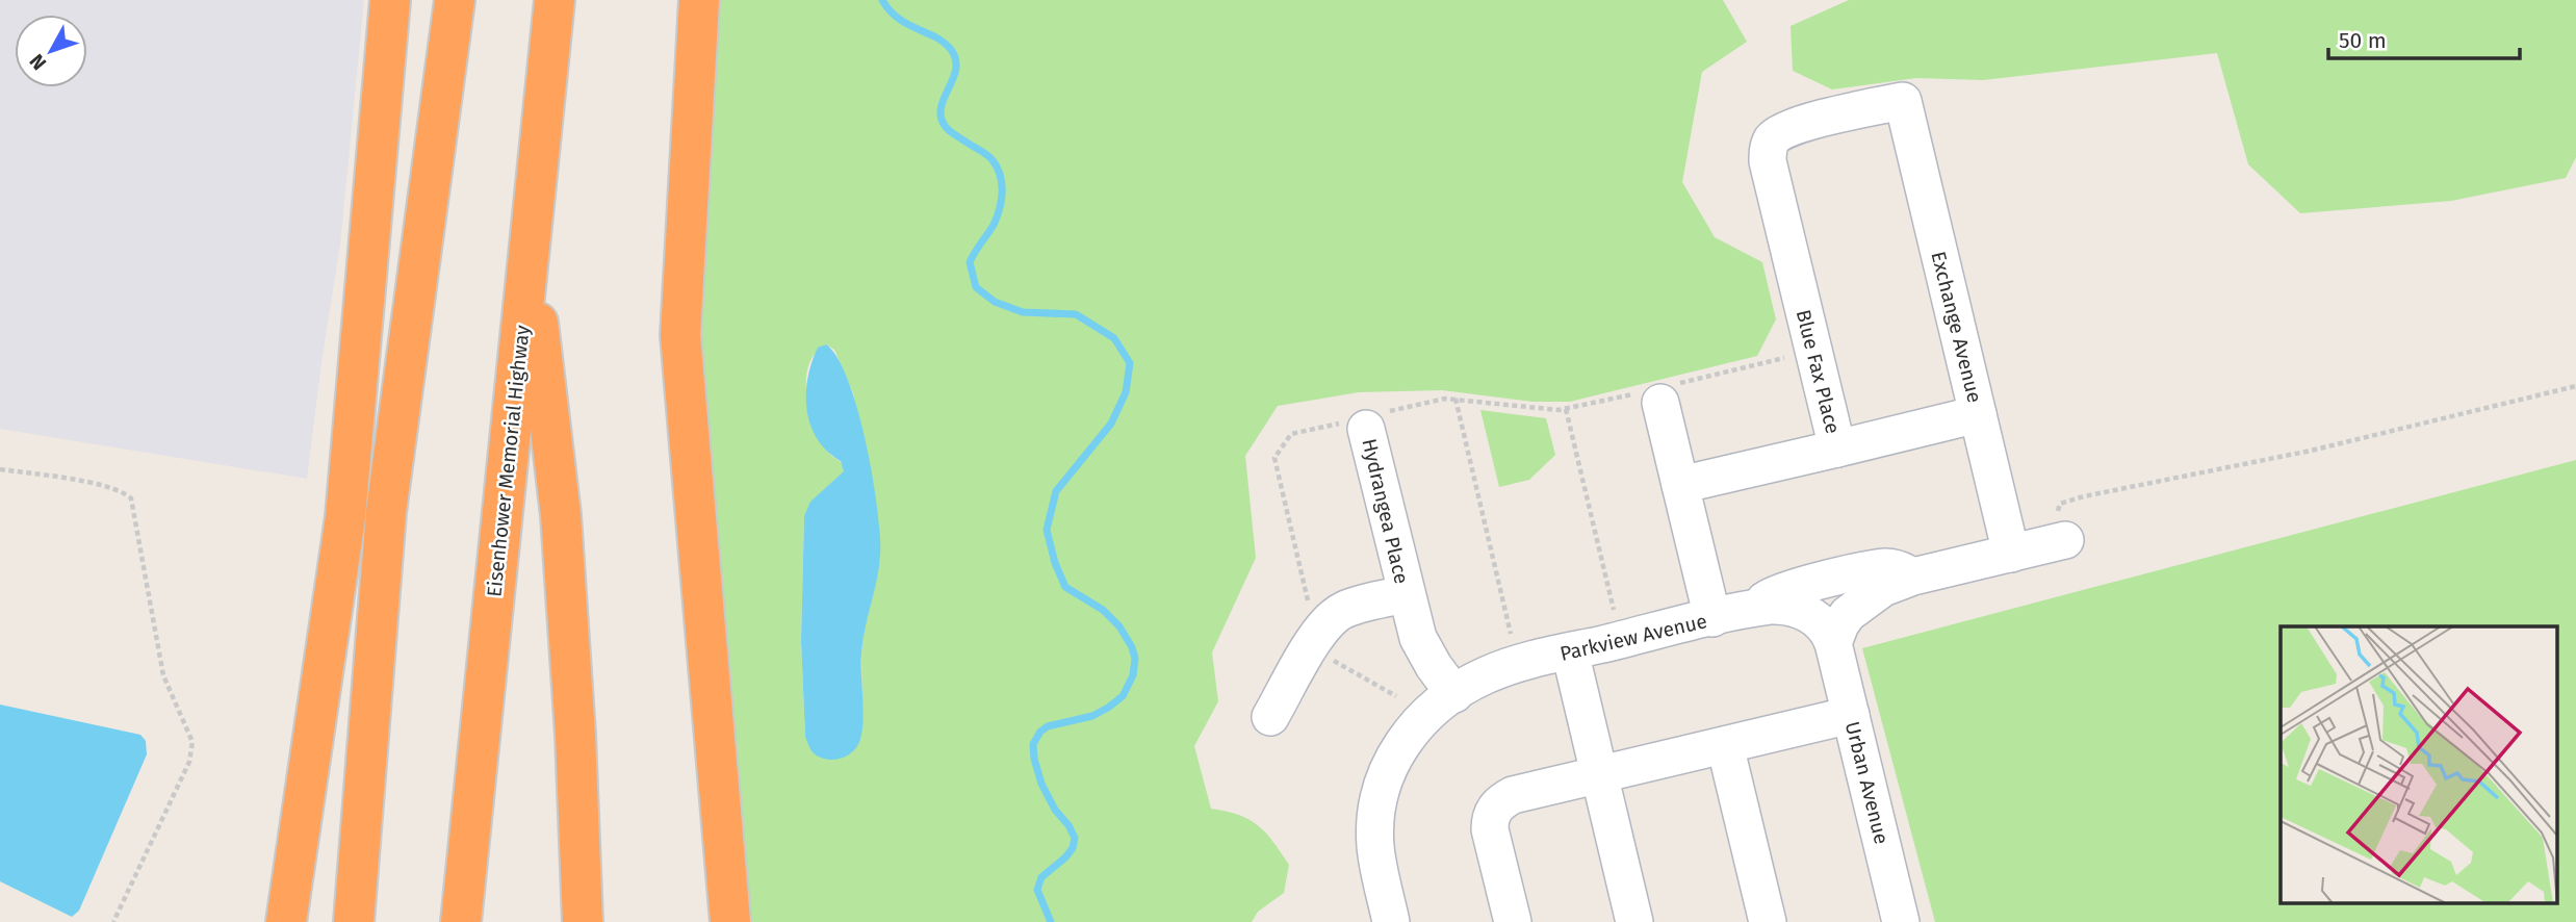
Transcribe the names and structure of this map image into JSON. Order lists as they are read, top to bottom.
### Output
{
  "streets": {
    "highway": ["Eisenhower Memorial Highway"],
    "street": [
      "Exchange Avenue",
      "Blue Fax Place",
      "Hydrangea Place",
      "Parkview Avenue",
      "Urban Avenue"
    ]
  },
  "crossings": [
    ["Exchange Avenue", "Blue Fax Place"],
    ["Exchange Avenue", "Parkview Avenue"],
    ["Hydrangea Place", "Parkview Avenue"],
    ["Parkview Avenue", "Urban Avenue"]
  ],
  "scale_bar": "50 m",
  "north": "bottom left"
}
